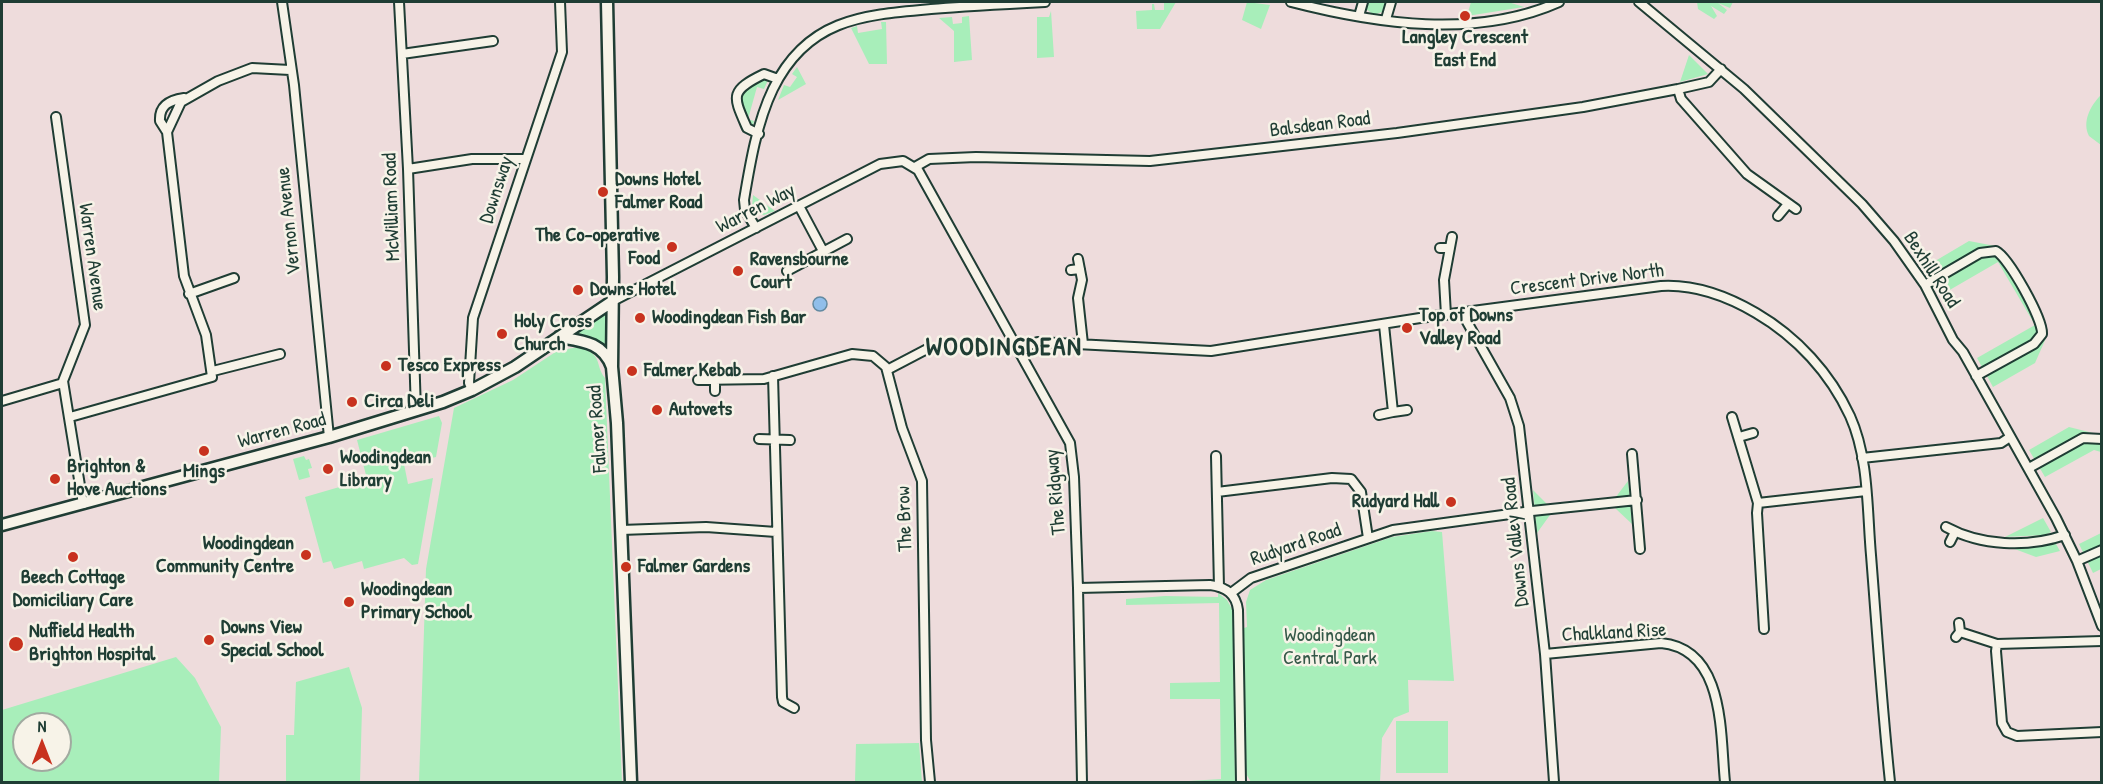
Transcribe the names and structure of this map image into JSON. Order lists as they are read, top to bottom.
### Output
{
  "streets": {
    "main road": ["Falmer Road", "Warren Road"],
    "street": [
      "Balsdean Road",
      "Downsway",
      "McWilliam Road",
      "Warren Way",
      "Vernon Avenue",
      "Warren Avenue",
      "Bexhill Road",
      "Crescent Drive North",
      "The Ridgway",
      "The Brow",
      "Downs Valley Road",
      "Rudyard Road",
      "Chalkland Rise"
    ]
  },
  "crossings": [
    ["Balsdean Road", "Warren Way"],
    ["Balsdean Road", "Bexhill Road"],
    ["Balsdean Road", "The Ridgway"],
    ["Downsway", "Warren Road"],
    ["McWilliam Road", "Warren Road"],
    ["Warren Way", "Falmer Road"],
    ["Warren Way", "Warren Road"],
    ["Warren Way", "The Ridgway"],
    ["Vernon Avenue", "Warren Road"],
    ["Crescent Drive North", "The Ridgway"],
    ["Crescent Drive North", "Downs Valley Road"],
    ["Falmer Road", "Warren Road"],
    ["Downs Valley Road", "Rudyard Road"],
    ["Downs Valley Road", "Chalkland Rise"]
  ],
  "districts": ["WOODINGDEAN"],
  "parks": ["Woodingdean Central Park"],
  "places": [
    "Langley Crescent East End",
    "Downs Hotel Falmer Road",
    "The Co-operative Food",
    "Ravensbourne Court",
    "Downs Hotel",
    "Woodingdean Fish Bar",
    "Top of Downs Valley Road",
    "Holy Cross Church",
    "Tesco Express",
    "Falmer Kebab",
    "Circa Deli",
    "Autovets",
    "Mings",
    "Woodingdean Library",
    "Brighton & Hove Auctions",
    "Rudyard Hall",
    "Woodingdean Community Centre",
    "Beech Cottage Domiciliary Care",
    "Falmer Gardens",
    "Woodingdean Primary School",
    "Downs View Special School",
    "Nuffield Health Brighton Hospital"
  ],
  "north": "top"
}
